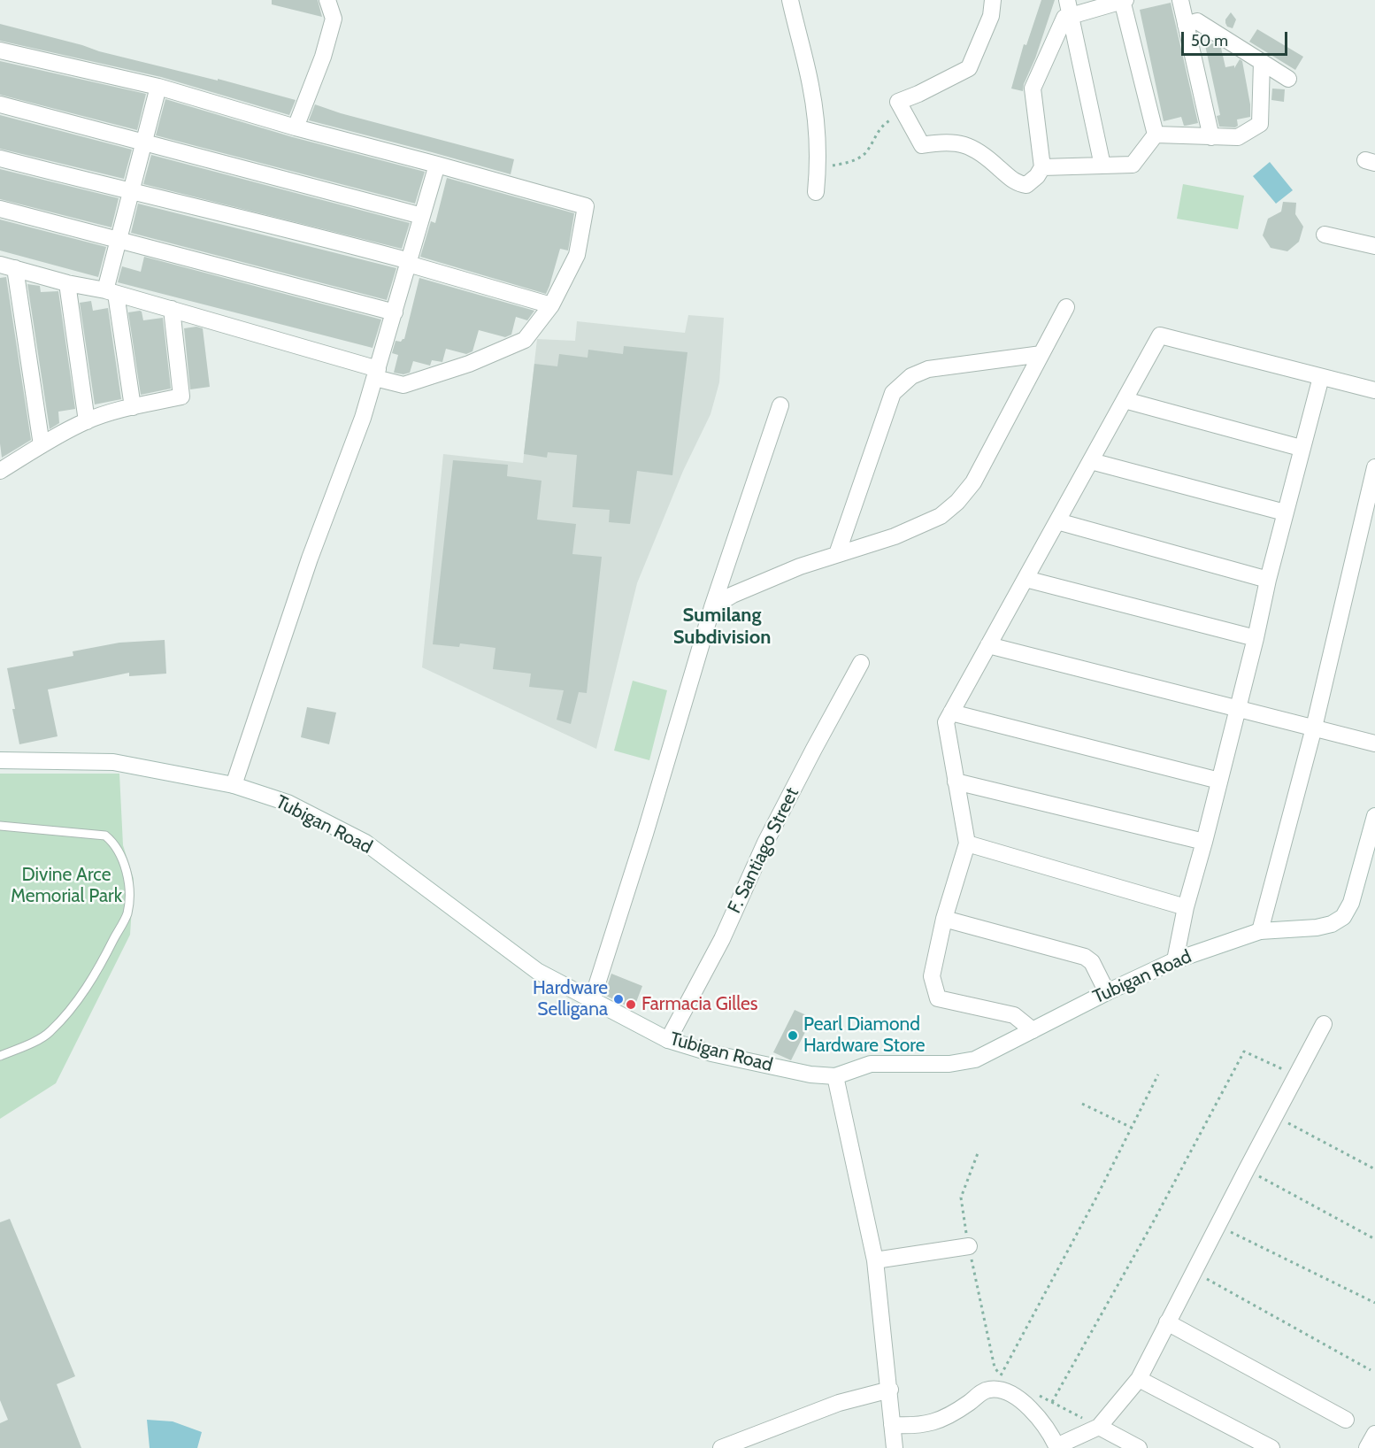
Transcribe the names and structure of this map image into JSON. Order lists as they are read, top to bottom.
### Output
{
  "streets": {
    "street": ["Tubigan Road", "F. Santiago Street"]
  },
  "crossings": [
    ["Tubigan Road", "F. Santiago Street"]
  ],
  "districts": ["Sumilang Subdivision"],
  "parks": ["Divine Arce Memorial Park"],
  "places": ["Hardware Selligana", "Farmacia Gilles", "Pearl Diamond Hardware Store"],
  "scale_bar": "50 m"
}
